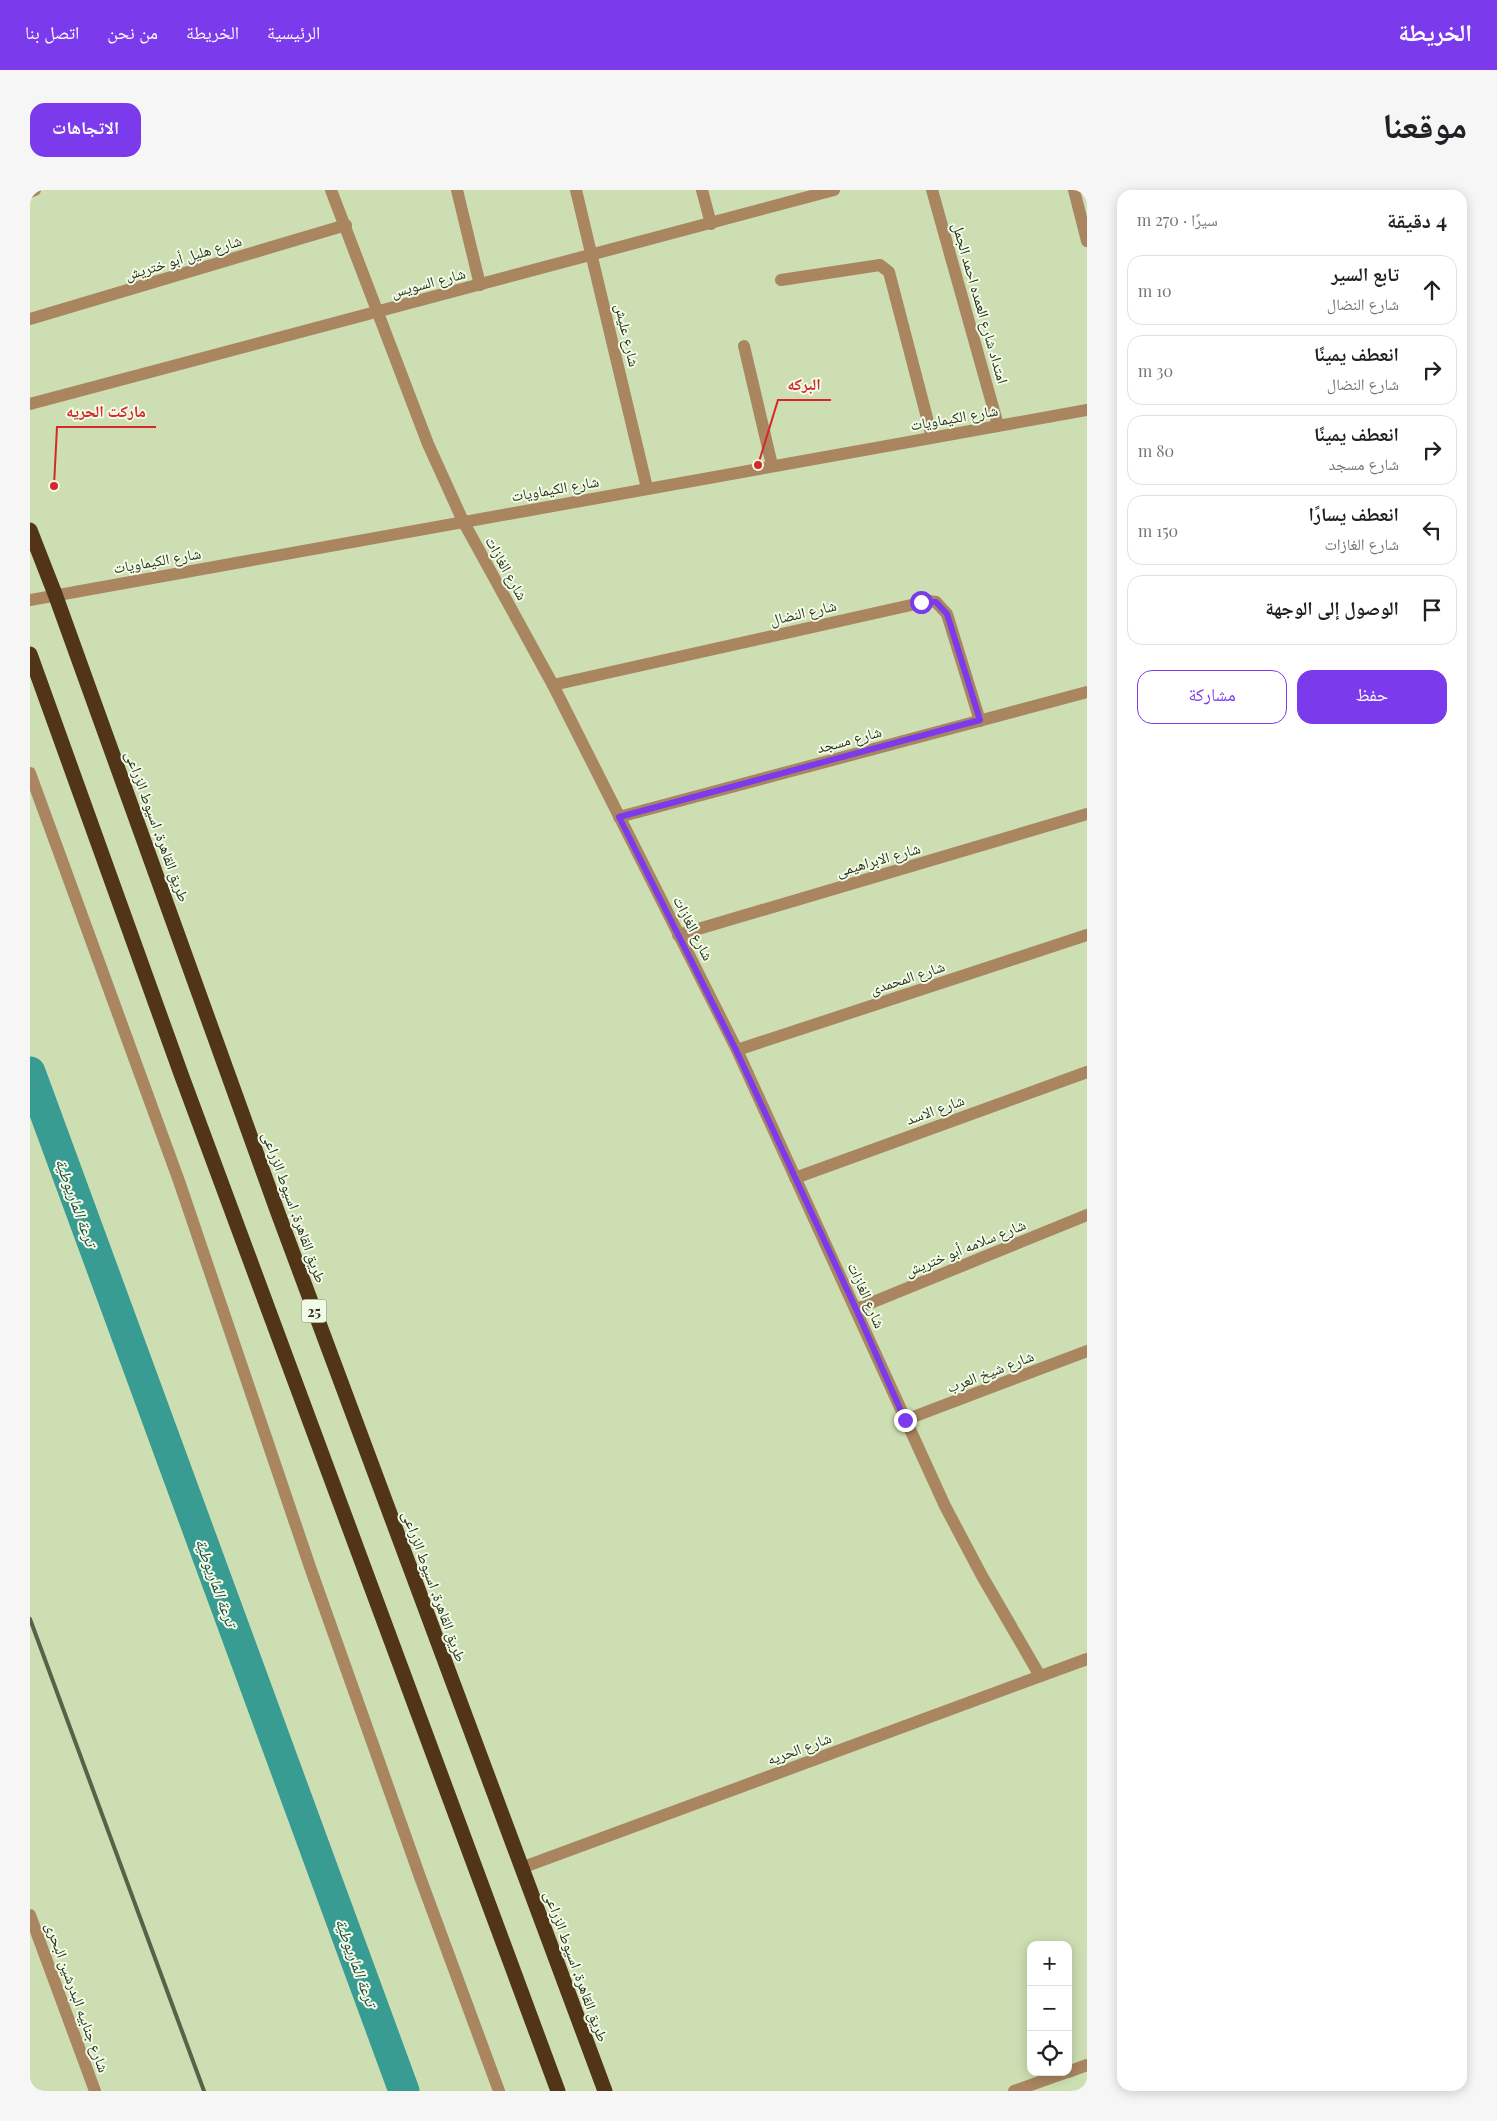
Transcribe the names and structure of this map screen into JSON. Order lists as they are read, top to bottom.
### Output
{
  "streets": {
    "highway": ["طريق القاهرة, اسيوط الزراعى", "25"],
    "street": [
      "شارع هليل أبو ختريش",
      "شارع السويس",
      "امتداد شارع العمده احمد الجمل",
      "شارع عليش",
      "شارع الكيماويات",
      "شارع الغازات",
      "شارع النضال",
      "شارع مسجد",
      "شارع الابراهيمى",
      "شارع المحمدى",
      "شارع الاسد",
      "شارع سلامه أبو ختريش",
      "شارع شيخ العرب",
      "شارع الحريه",
      "شارع جنابيه البدرشين البحرى"
    ]
  },
  "crossings": [
    ["شارع هليل أبو ختريش", "شارع الغازات"],
    ["شارع السويس", "شارع عليش"],
    ["شارع السويس", "شارع الغازات"],
    ["امتداد شارع العمده احمد الجمل", "شارع الكيماويات"],
    ["شارع عليش", "شارع الكيماويات"],
    ["شارع الكيماويات", "شارع الغازات"],
    ["شارع الكيماويات", "طريق القاهرة, اسيوط الزراعى"],
    ["شارع الغازات", "شارع النضال"],
    ["شارع الغازات", "شارع مسجد"],
    ["شارع الغازات", "شارع الابراهيمى"],
    ["شارع الغازات", "شارع المحمدى"],
    ["شارع الغازات", "شارع الاسد"],
    ["شارع الغازات", "شارع سلامه أبو ختريش"],
    ["شارع الغازات", "شارع شيخ العرب"],
    ["شارع الغازات", "شارع الحريه"],
    ["شارع النضال", "شارع مسجد"],
    ["طريق القاهرة, اسيوط الزراعى", "شارع الحريه"]
  ],
  "water": ["ترعة الماريوطية"],
  "places": ["البركه", "ماركت الحريه"],
  "page": {
    "header": "الخريطة",
    "nav": [
      "الرئيسية",
      "الخريطة",
      "من نحن",
      "اتصل بنا"
    ],
    "title": "موقعنا",
    "buttons": [
      "الاتجاهات",
      ["حفظ", "مشاركة"]
    ],
    "heading": ["4 دقيقة", "سيرًا · 270 m"],
    "list": [
      ["تابع السير", "شارع النضال", "10 m"],
      ["انعطف يمينًا", "شارع النضال", "30 m"],
      ["انعطف يمينًا", "شارع مسجد", "80 m"],
      ["انعطف يسارًا", "شارع الغازات", "150 m"],
      "الوصول إلى الوجهة"
    ],
    "map_buttons": ["+", "−"]
  }
}
